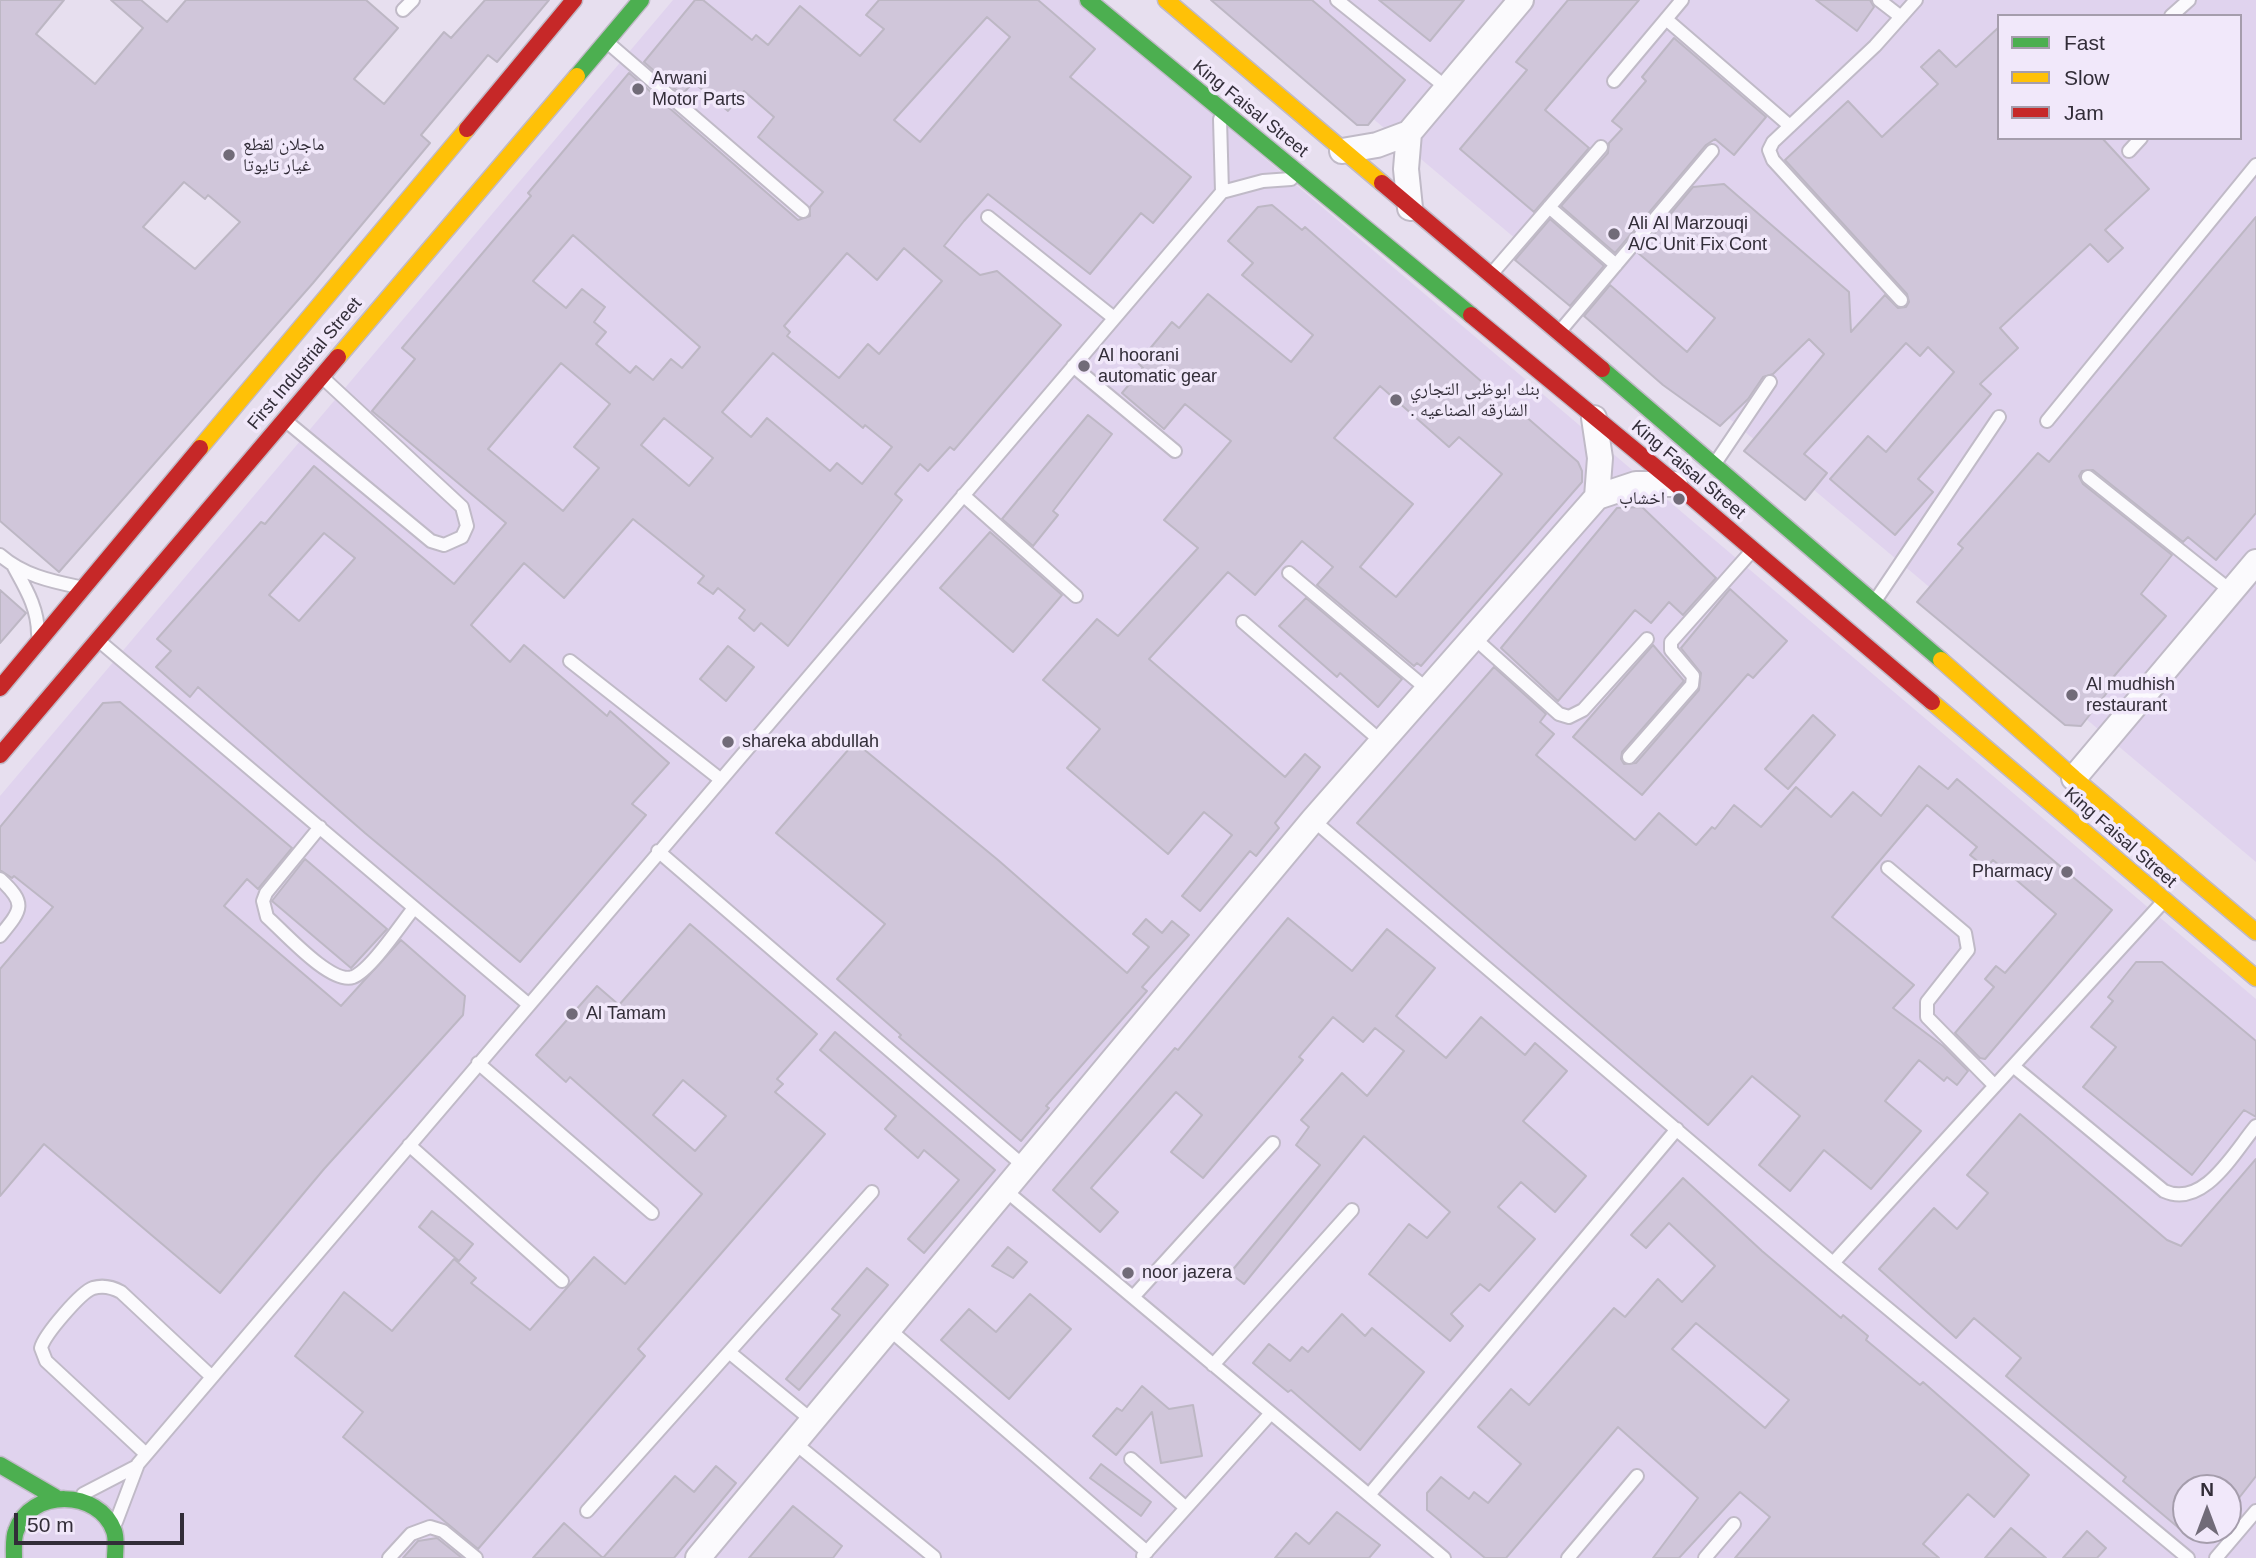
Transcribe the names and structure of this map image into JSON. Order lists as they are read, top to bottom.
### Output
{
  "streets": {
    "main road": ["King Faisal Street", "First Industrial Street"]
  },
  "places": [
    "Arwani Motor Parts",
    "ماجلان لقطع غيار تايوتا",
    "Ali Al Marzouqi A/C Unit Fix Cont",
    "Al hoorani automatic gear",
    "بنك ابوظبي التجاري . الشارقه الصناعيه",
    "اخشاب",
    "Al mudhish restaurant",
    "shareka abdullah",
    "Pharmacy",
    "Al Tamam",
    "noor jazera"
  ],
  "legend": ["Fast", "Slow", "Jam"],
  "scale_bar": "50 m",
  "north": "top"
}
